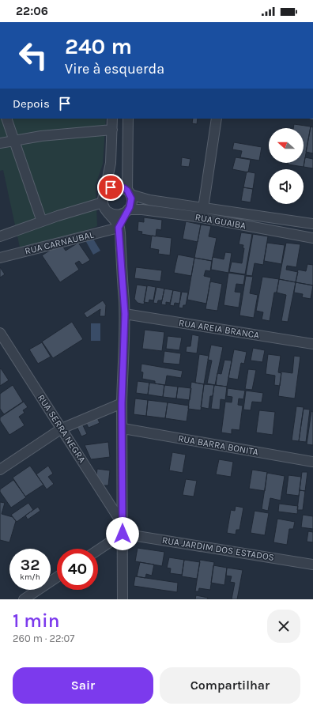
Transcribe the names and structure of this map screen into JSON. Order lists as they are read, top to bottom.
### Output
{
  "streets": {
    "street": [
      "RUA GUAIBA",
      "RUA CARNAUBAL",
      "RUA AREIA BRANCA",
      "RUA SERRA NEGRA",
      "RUA BARRA BONITA",
      "RUA JARDIM DOS ESTADOS"
    ]
  },
  "crossings": [
    ["RUA SERRA NEGRA", "RUA JARDIM DOS ESTADOS"]
  ],
  "north": "left",
  "page": {
    "status": "22:06",
    "turn": ["240 m", "Vire à esquerda"],
    "then": "Depois",
    "speed": "32 km/h",
    "limit": "40",
    "heading": ["1 min", "260 m · 22:07"],
    "buttons": ["Sair", "Compartilhar"]
  }
}
